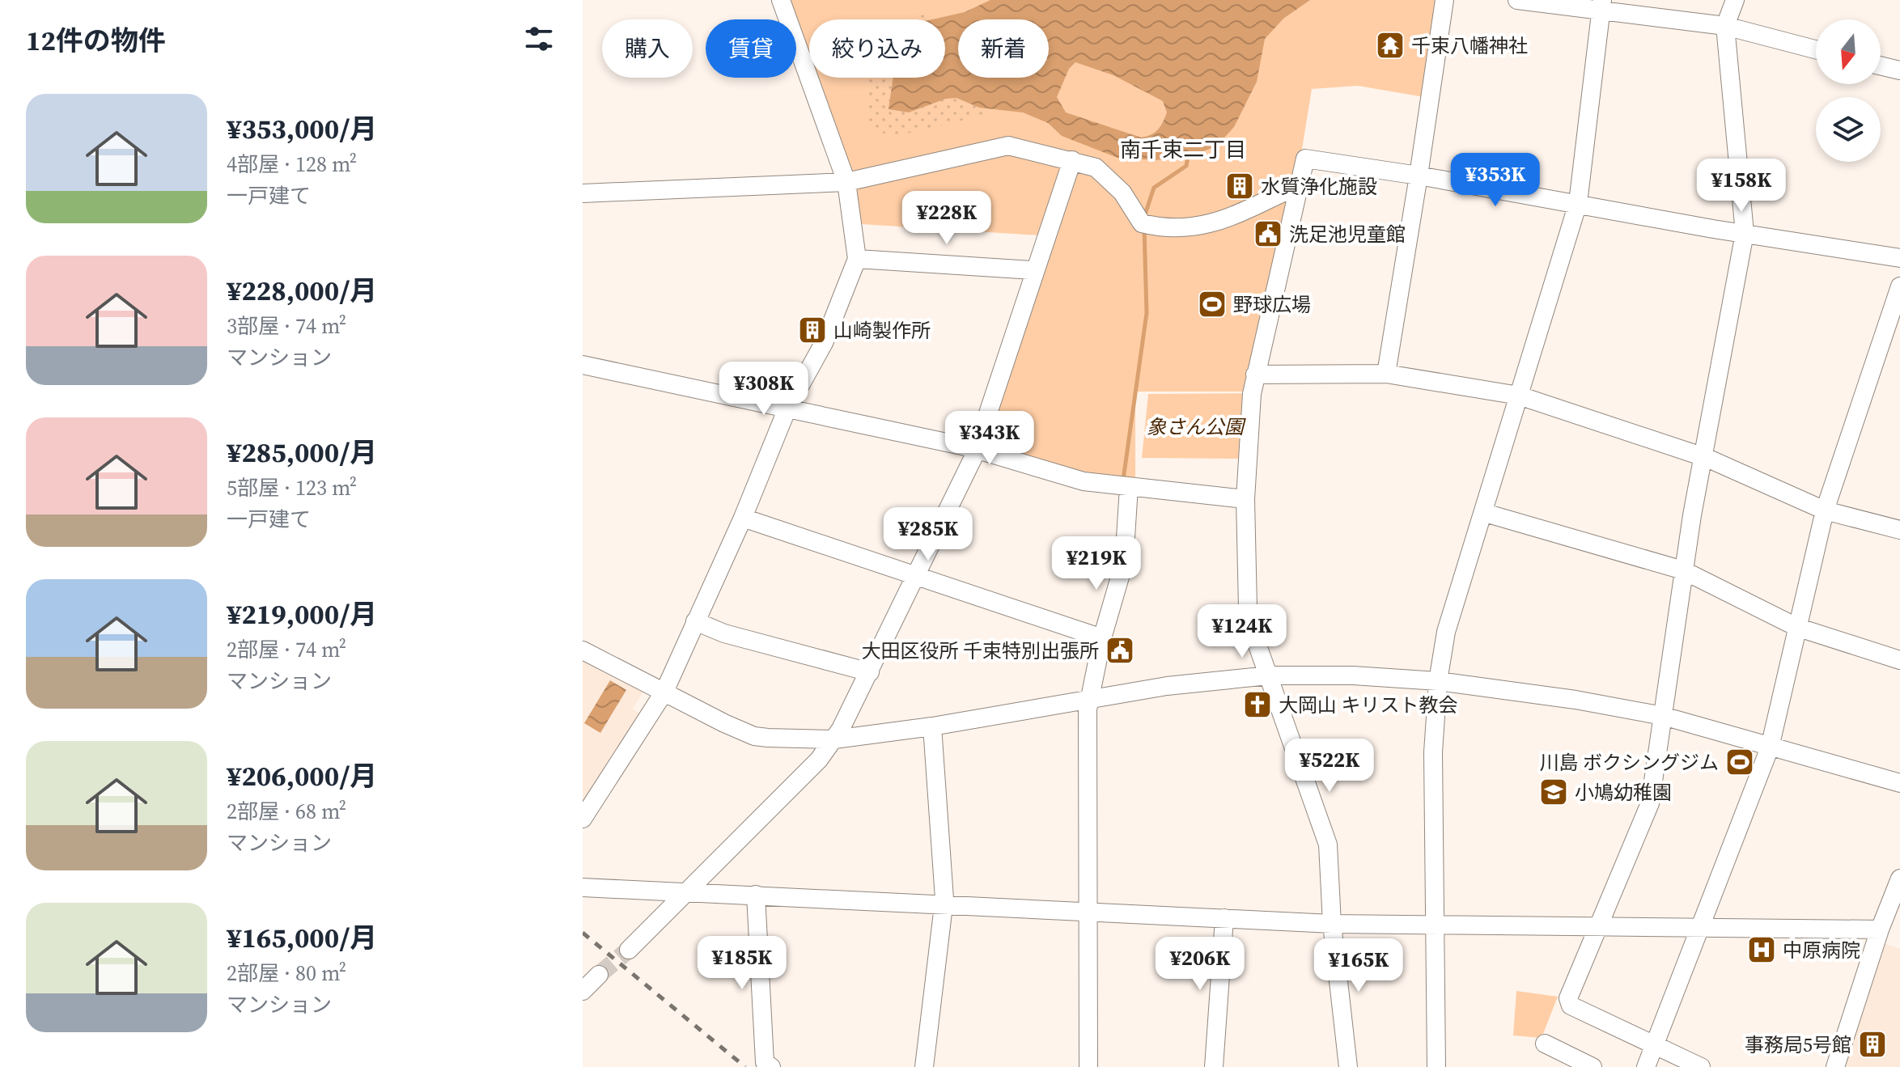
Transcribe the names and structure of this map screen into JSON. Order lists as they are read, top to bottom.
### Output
{
  "districts": ["南千束二丁目"],
  "parks": ["象さん公園"],
  "places": {
    "temple": ["千束八幡神社"],
    "building": ["水質浄化施設", "山崎製作所", "事務局5号館"],
    "public building": ["洗足池児童館", "大田区役所 千束特別出張所"],
    "sports": ["野球広場", "川島 ボクシングジム"],
    "church": ["大岡山 キリスト教会"],
    "school or university": ["小鳩幼稚園"],
    "hospital": ["中原病院"]
  },
  "north": "bottom",
  "page": {
    "heading": "12件の物件",
    "chip": [
      "購入",
      "賃貸",
      "絞り込み",
      "新着"
    ],
    "list": [
      {
        "name": "¥353,000/月",
        "note": "4部屋 · 128 m² · 一戸建て"
      },
      {
        "name": "¥228,000/月",
        "note": "3部屋 · 74 m² · マンション"
      },
      {
        "name": "¥285,000/月",
        "note": "5部屋 · 123 m² · 一戸建て"
      },
      {
        "name": "¥219,000/月",
        "note": "2部屋 · 74 m² · マンション"
      },
      {
        "name": "¥206,000/月",
        "note": "2部屋 · 68 m² · マンション"
      },
      {
        "name": "¥165,000/月",
        "note": "2部屋 · 80 m² · マンション"
      }
    ],
    "price": [
      "¥353K",
      "¥158K",
      "¥228K",
      "¥308K",
      "¥343K",
      "¥285K",
      "¥219K",
      "¥124K",
      "¥522K",
      "¥185K",
      "¥206K",
      "¥165K"
    ]
  }
}
